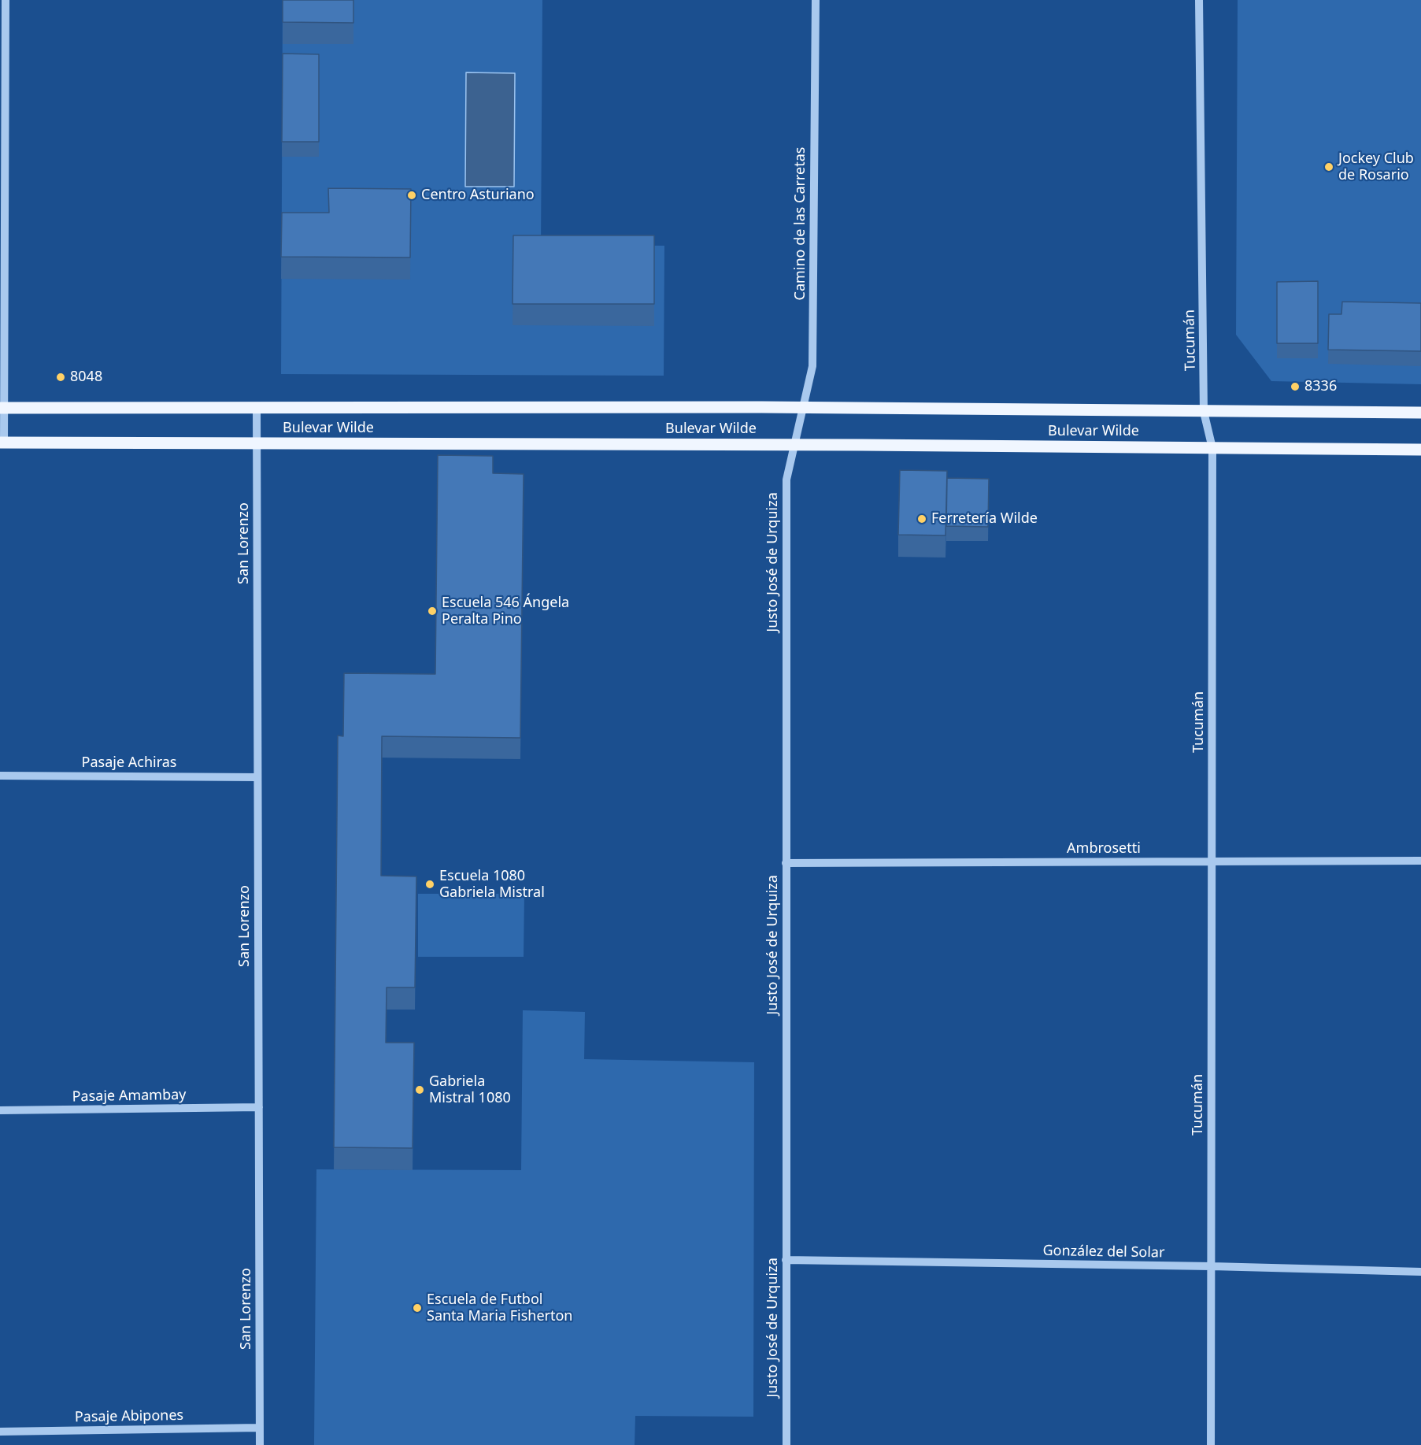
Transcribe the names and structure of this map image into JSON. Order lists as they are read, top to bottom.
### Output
{
  "streets": {
    "main road": ["Bulevar Wilde"],
    "street": [
      "Camino de las Carretas",
      "Tucumán",
      "San Lorenzo",
      "Justo José de Urquiza",
      "Pasaje Achiras",
      "Ambrosetti",
      "Pasaje Amambay",
      "González del Solar",
      "Pasaje Abipones"
    ]
  },
  "crossings": [
    ["Camino de las Carretas", "Bulevar Wilde"],
    ["Camino de las Carretas", "Justo José de Urquiza"],
    ["Tucumán", "Bulevar Wilde"],
    ["Tucumán", "Ambrosetti"],
    ["Tucumán", "González del Solar"],
    ["Bulevar Wilde", "San Lorenzo"],
    ["Bulevar Wilde", "Justo José de Urquiza"],
    ["San Lorenzo", "Pasaje Achiras"],
    ["San Lorenzo", "Pasaje Amambay"],
    ["San Lorenzo", "Pasaje Abipones"],
    ["Justo José de Urquiza", "Ambrosetti"],
    ["Justo José de Urquiza", "González del Solar"]
  ],
  "places": [
    "Jockey Club de Rosario",
    "Centro Asturiano",
    "8048",
    "8336",
    "Ferretería Wilde",
    "Escuela 546 Ángela Peralta Pino",
    "Escuela 1080 Gabriela Mistral",
    "Gabriela Mistral 1080",
    "Escuela de Futbol Santa Maria Fisherton"
  ]
}
